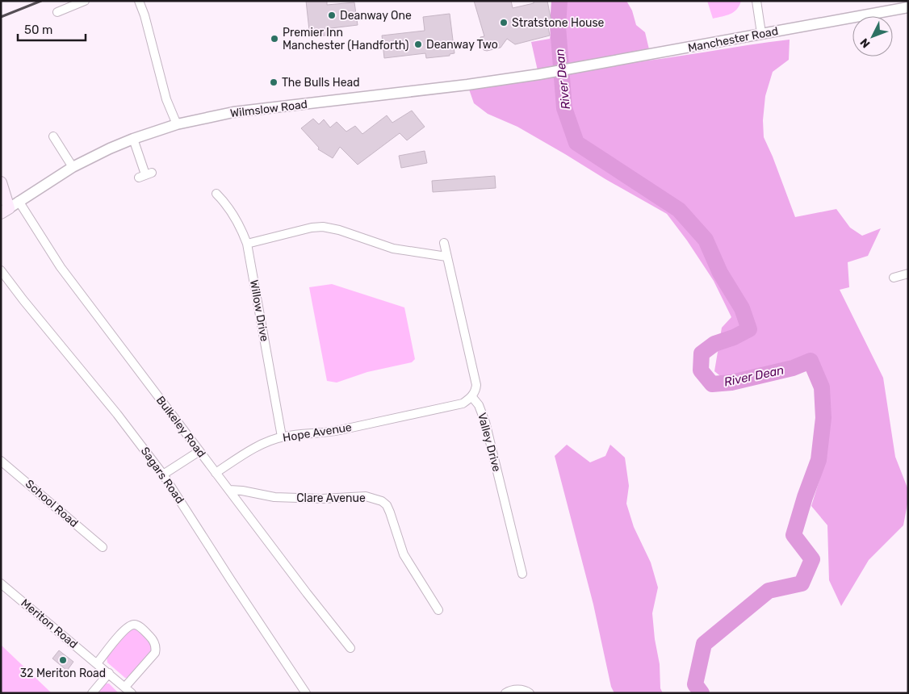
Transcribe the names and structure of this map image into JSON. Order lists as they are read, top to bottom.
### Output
{
  "streets": {
    "street": [
      "Manchester Road",
      "Wilmslow Road",
      "Willow Drive",
      "Bulkeley Road",
      "Hope Avenue",
      "Valley Drive",
      "Sagars Road",
      "Clare Avenue",
      "School Road",
      "Meriton Road"
    ]
  },
  "crossings": [
    ["Manchester Road", "Wilmslow Road"],
    ["Wilmslow Road", "Bulkeley Road"],
    ["Willow Drive", "Hope Avenue"],
    ["Bulkeley Road", "Hope Avenue"],
    ["Bulkeley Road", "Clare Avenue"],
    ["Hope Avenue", "Valley Drive"]
  ],
  "water": ["River Dean"],
  "places": [
    "Deanway One",
    "Stratstone House",
    "Premier Inn Manchester (Handforth)",
    "Deanway Two",
    "The Bulls Head",
    "32 Meriton Road"
  ],
  "scale_bar": "50 m",
  "north": "bottom left"
}
